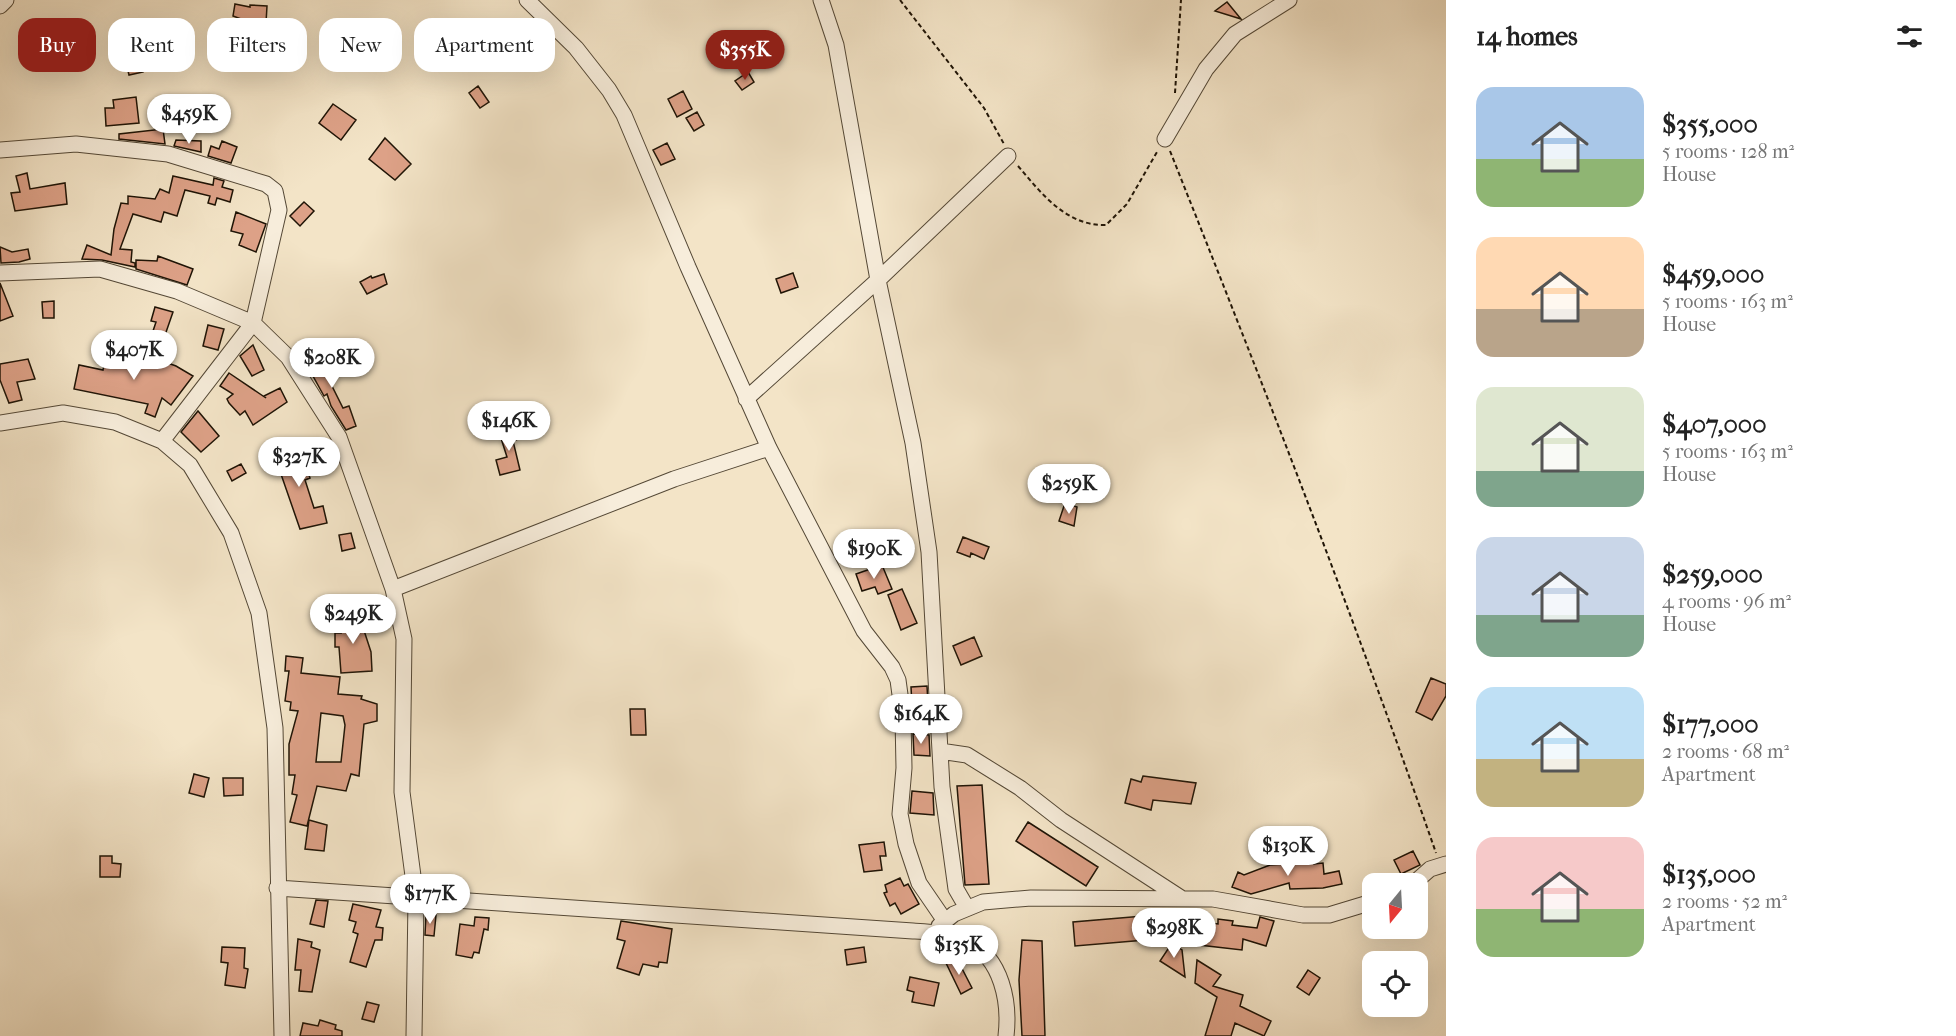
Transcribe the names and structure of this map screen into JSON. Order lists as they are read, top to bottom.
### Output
{
  "north": "bottom",
  "page": {
    "heading": "14 homes",
    "chip": [
      "Buy",
      "Rent",
      "Filters",
      "New",
      "Apartment"
    ],
    "price": [
      "$355K",
      "$459K",
      "$407K",
      "$208K",
      "$146K",
      "$327K",
      "$259K",
      "$190K",
      "$249K",
      "$164K",
      "$130K",
      "$177K",
      "$298K",
      "$135K"
    ],
    "list": [
      {
        "name": "$355,000",
        "note": "5 rooms · 128 m² · House"
      },
      {
        "name": "$459,000",
        "note": "5 rooms · 163 m² · House"
      },
      {
        "name": "$407,000",
        "note": "5 rooms · 163 m² · House"
      },
      {
        "name": "$259,000",
        "note": "4 rooms · 96 m² · House"
      },
      {
        "name": "$177,000",
        "note": "2 rooms · 68 m² · Apartment"
      },
      {
        "name": "$135,000",
        "note": "2 rooms · 52 m² · Apartment"
      }
    ]
  }
}
